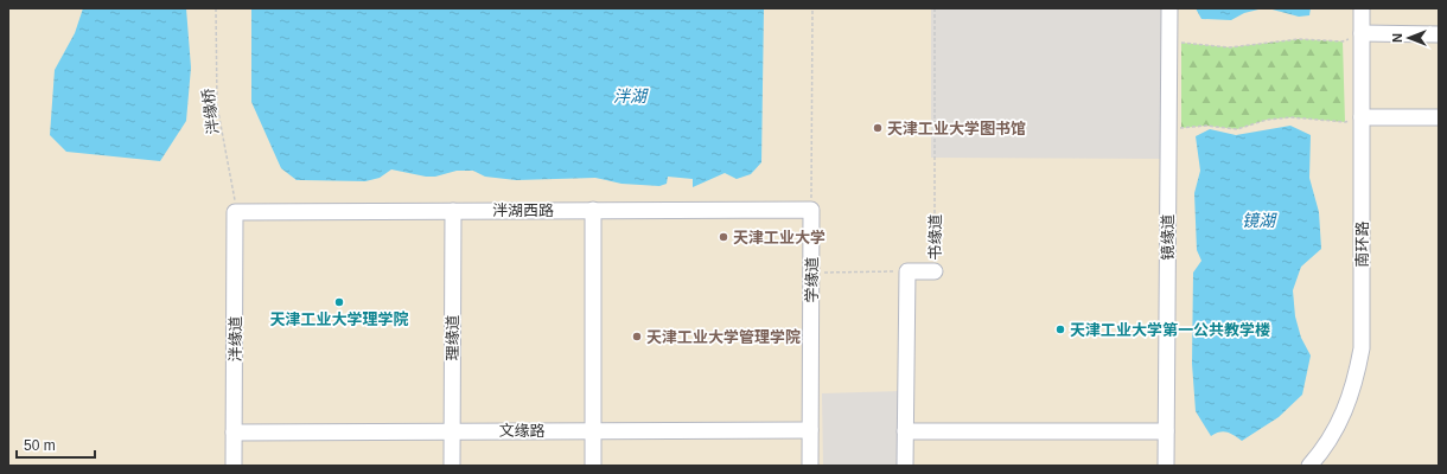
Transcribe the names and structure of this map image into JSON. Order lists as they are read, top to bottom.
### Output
{
  "streets": {
    "street": [
      "泮湖西路",
      "书缘道",
      "镜缘道",
      "南环路",
      "学缘道",
      "理缘道",
      "泮缘道",
      "文缘路"
    ],
    "path": ["泮缘桥"]
  },
  "crossings": [
    ["泮缘桥", "泮湖西路"],
    ["泮缘桥", "泮缘道"],
    ["泮湖西路", "学缘道"],
    ["泮湖西路", "理缘道"],
    ["泮湖西路", "泮缘道"],
    ["学缘道", "文缘路"],
    ["理缘道", "文缘路"],
    ["泮缘道", "文缘路"]
  ],
  "water": ["泮湖", "镜湖"],
  "places": [
    "天津工业大学图书馆",
    "天津工业大学",
    "天津工业大学理学院",
    "天津工业大学第一公共教学楼",
    "天津工业大学管理学院"
  ],
  "scale_bar": "50 m",
  "north": "left"
}
